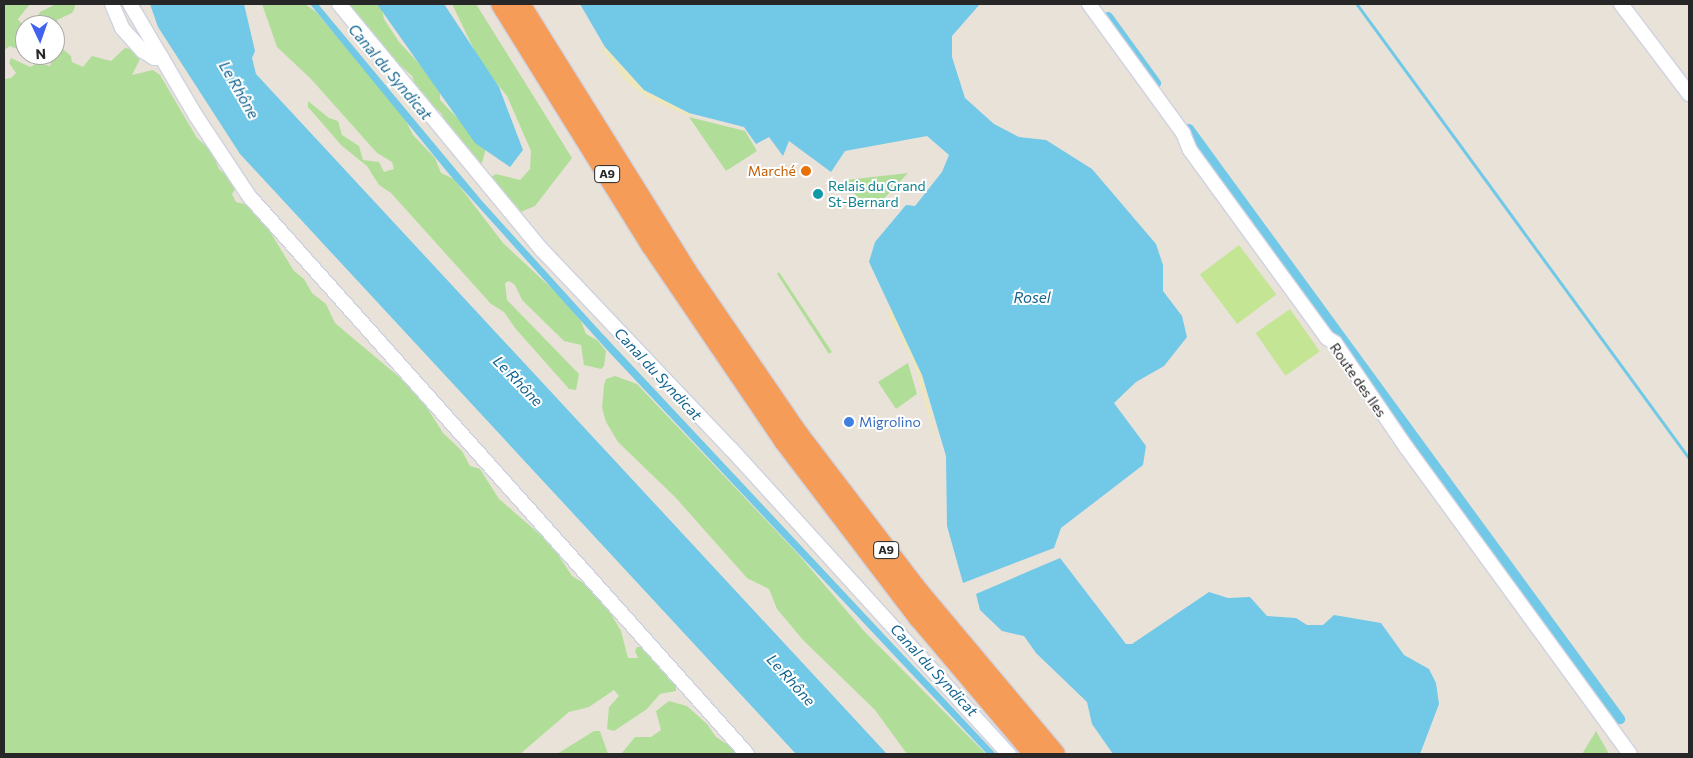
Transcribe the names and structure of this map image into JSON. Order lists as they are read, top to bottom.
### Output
{
  "streets": {
    "highway": ["A9"],
    "street": ["Route des Iles"]
  },
  "water": ["Canal du Syndicat", "Le Rhône", "Rosel"],
  "places": ["Marché", "Relais du Grand St-Bernard", "Migrolino"],
  "north": "bottom"
}
